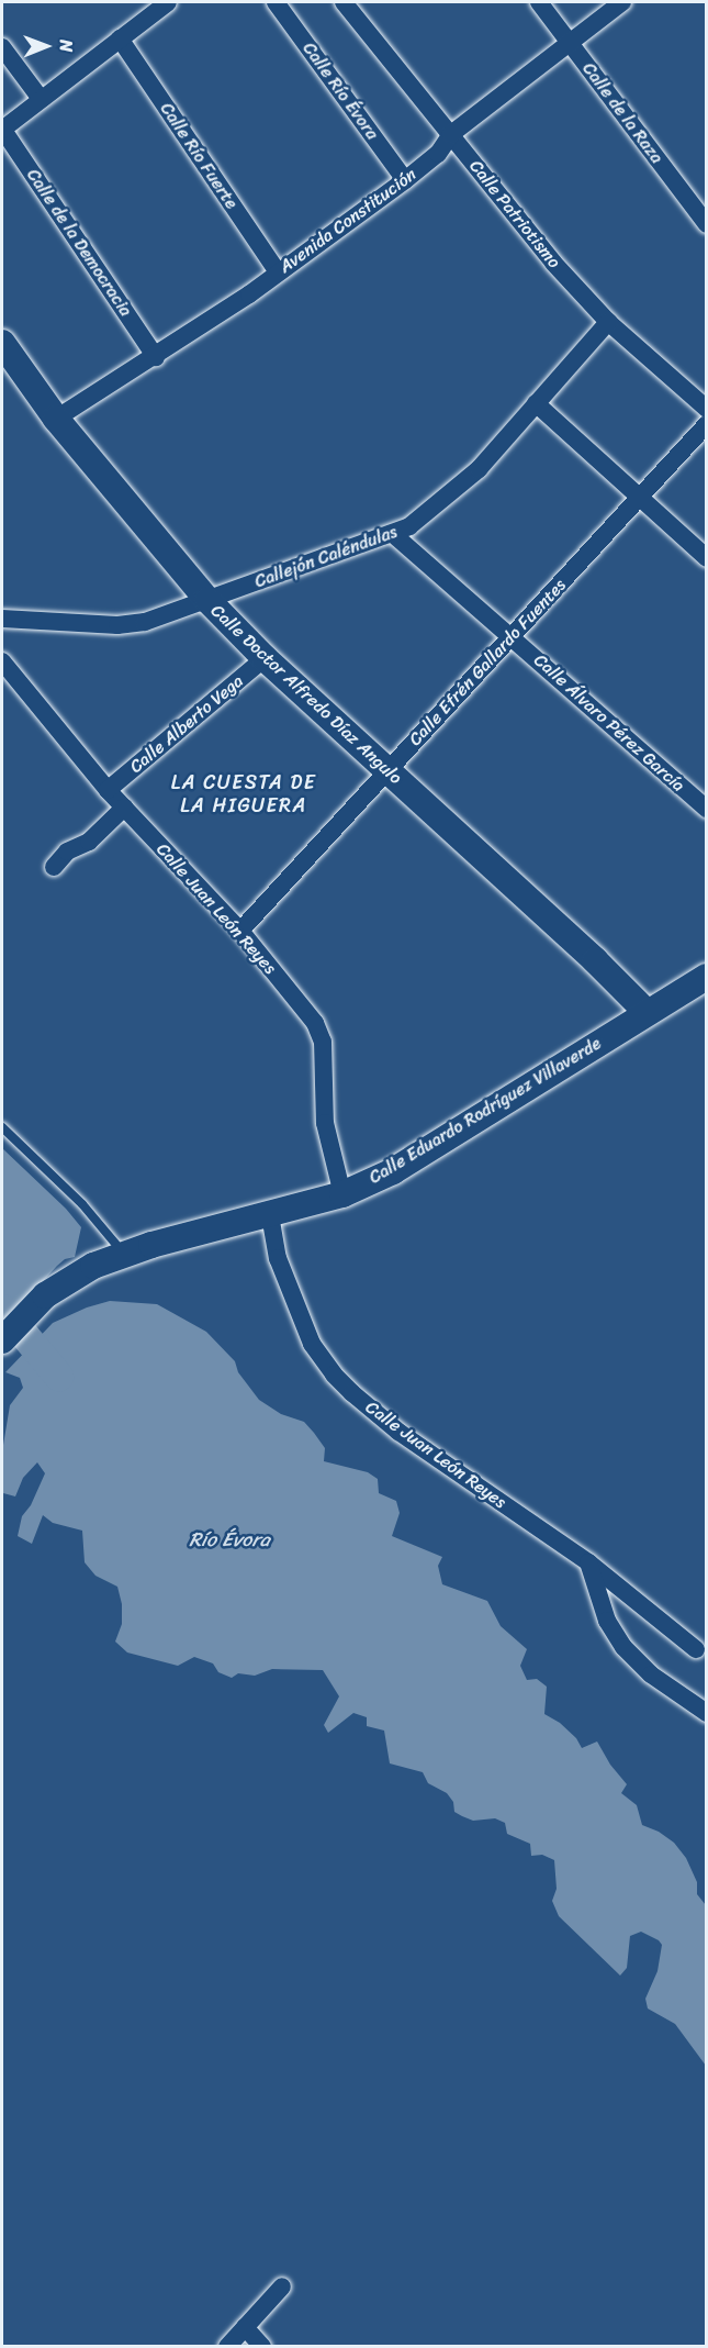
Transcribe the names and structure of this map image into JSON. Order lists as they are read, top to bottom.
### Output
{
  "streets": {
    "street": [
      "Calle Río Évora",
      "Calle de la Raza",
      "Calle Río Fuerte",
      "Calle Patriotismo",
      "Avenida Constitución",
      "Calle de la Democracia",
      "Callejón Caléndulas",
      "Calle Efrén Gallardo Fuentes",
      "Calle Doctor Alfredo Díaz Angulo",
      "Calle Álvaro Pérez García",
      "Calle Alberto Vega",
      "Calle Juan León Reyes",
      "Calle Eduardo Rodríguez Villaverde"
    ]
  },
  "crossings": [
    ["Calle Río Évora", "Avenida Constitución"],
    ["Calle de la Raza", "Avenida Constitución"],
    ["Calle Río Fuerte", "Avenida Constitución"],
    ["Calle Patriotismo", "Avenida Constitución"],
    ["Calle Patriotismo", "Callejón Caléndulas"],
    ["Avenida Constitución", "Calle de la Democracia"],
    ["Avenida Constitución", "Calle Doctor Alfredo Díaz Angulo"],
    ["Callejón Caléndulas", "Calle Doctor Alfredo Díaz Angulo"],
    ["Callejón Caléndulas", "Calle Álvaro Pérez García"],
    ["Calle Efrén Gallardo Fuentes", "Calle Doctor Alfredo Díaz Angulo"],
    ["Calle Efrén Gallardo Fuentes", "Calle Álvaro Pérez García"],
    ["Calle Efrén Gallardo Fuentes", "Calle Juan León Reyes"],
    ["Calle Doctor Alfredo Díaz Angulo", "Calle Alberto Vega"],
    ["Calle Doctor Alfredo Díaz Angulo", "Calle Eduardo Rodríguez Villaverde"],
    ["Calle Alberto Vega", "Calle Juan León Reyes"],
    ["Calle Juan León Reyes", "Calle Eduardo Rodríguez Villaverde"]
  ],
  "districts": ["LA CUESTA DE LA HIGUERA"],
  "water": ["Río Évora"],
  "north": "right"
}
